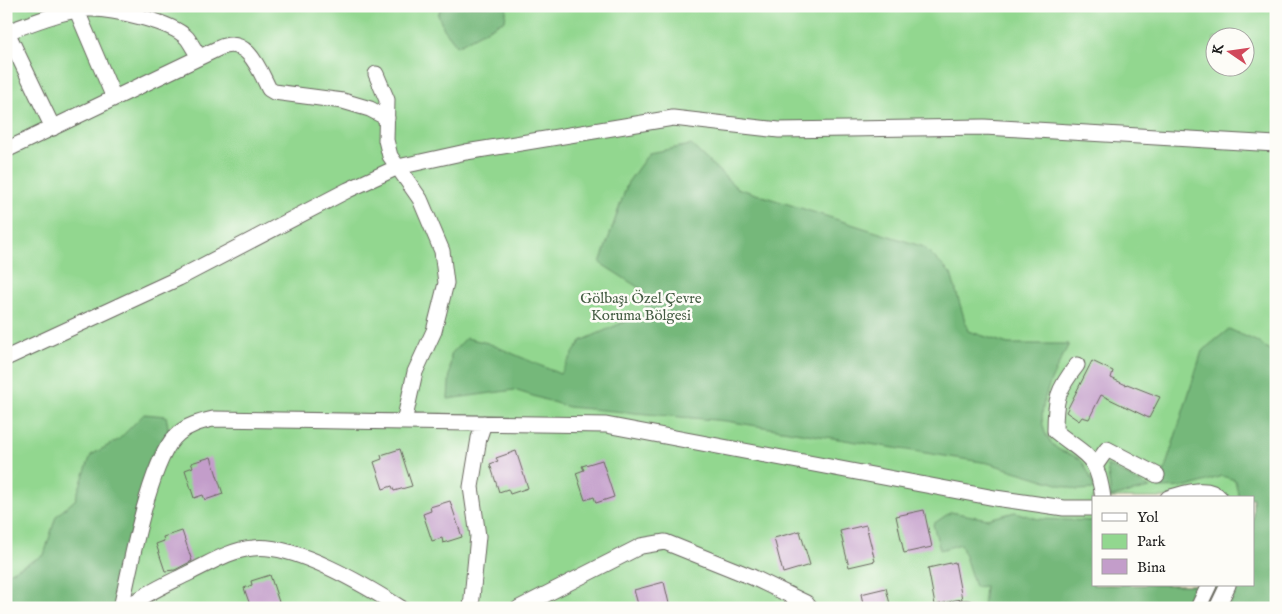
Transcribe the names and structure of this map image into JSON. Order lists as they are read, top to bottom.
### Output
{
  "parks": ["Gölbaşı Özel Çevre Koruma Bölgesi"],
  "legend": ["Yol", "Park", "Bina"],
  "north": "left"
}
